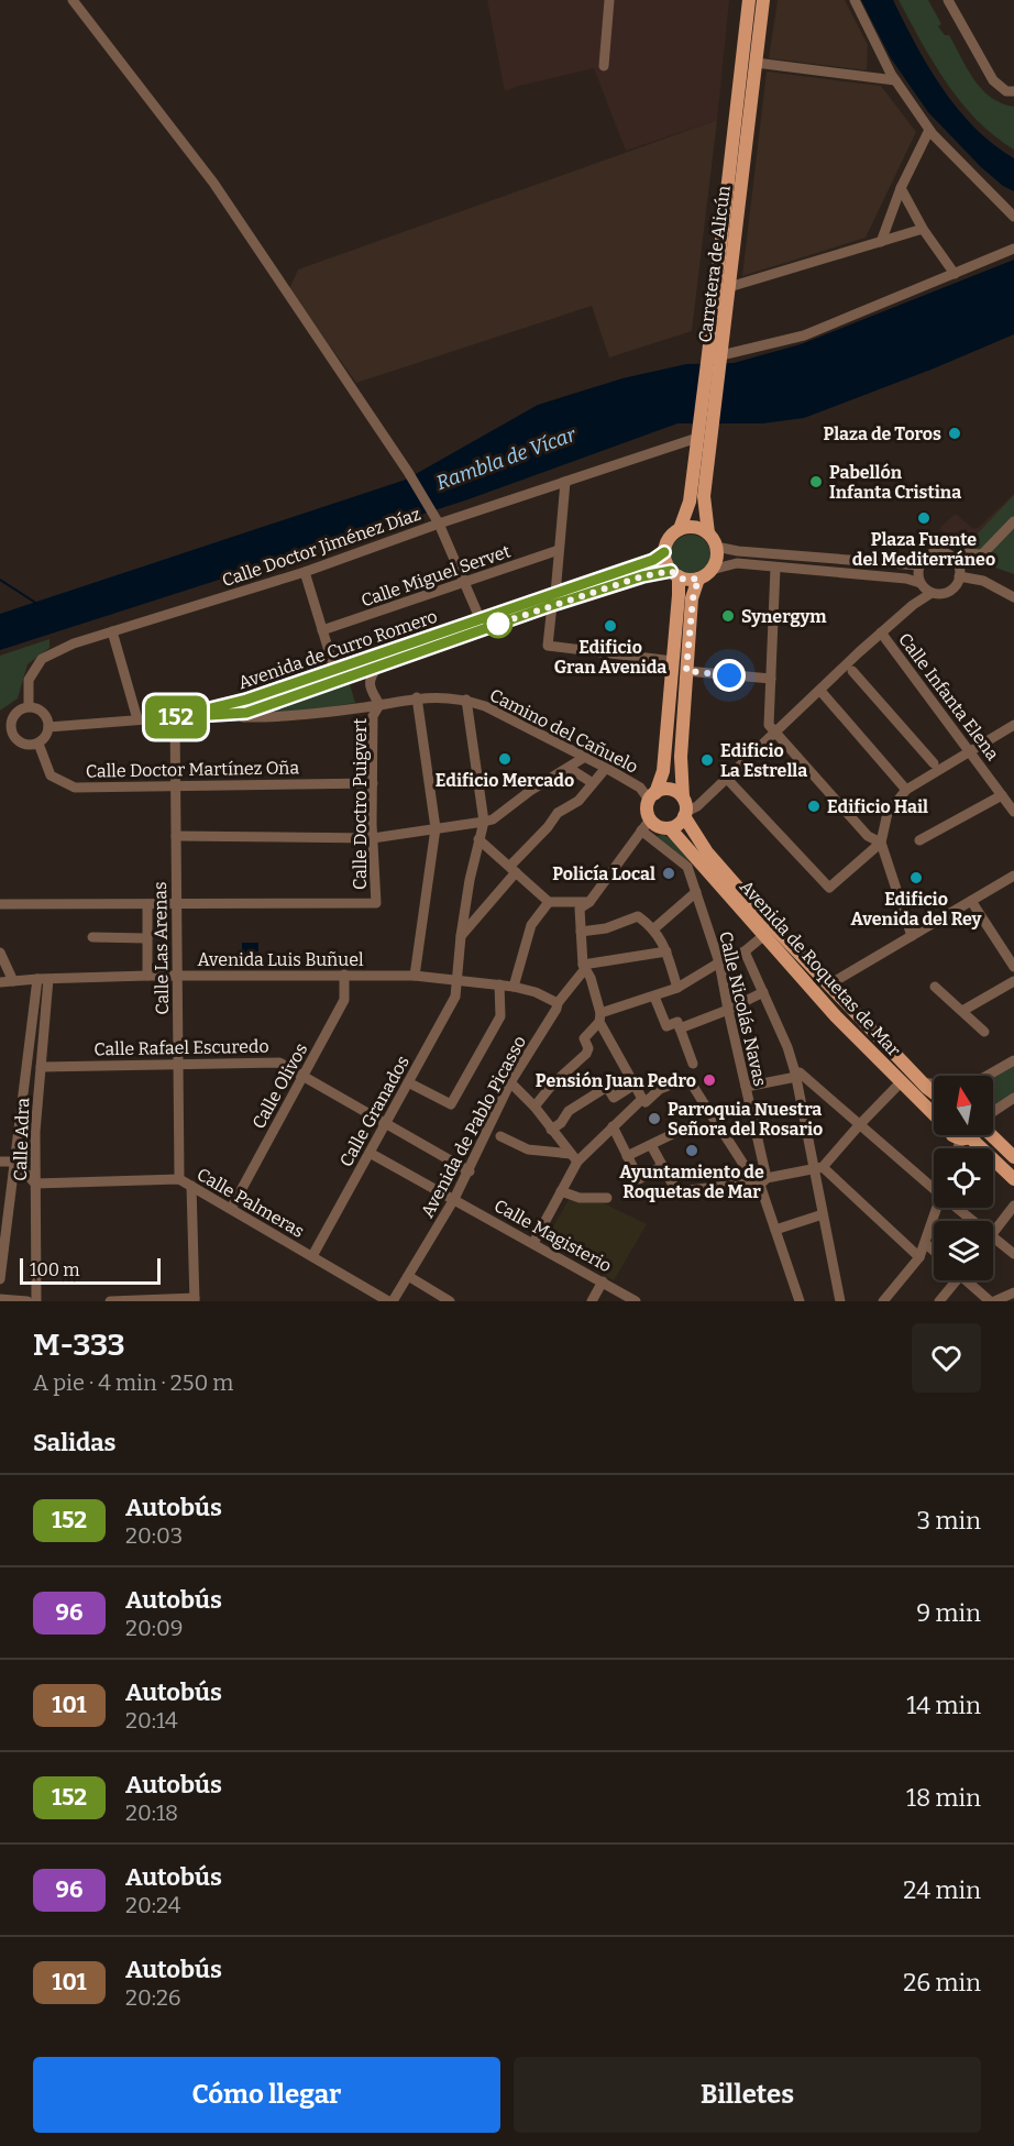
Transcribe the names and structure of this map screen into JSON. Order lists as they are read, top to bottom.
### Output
{
  "streets": {
    "main road": ["Carretera de Alicún", "Avenida de Curro Romero", "Avenida de Roquetas de Mar"],
    "street": [
      "Calle Doctor Jiménez Díaz",
      "Calle Miguel Servet",
      "Calle Infanta Elena",
      "Camino del Cañuelo",
      "Calle Doctor Martínez Oña",
      "Calle Doctro Puigvert",
      "Calle Las Arenas",
      "Avenida Luis Buñuel",
      "Calle Nicolás Navas",
      "Calle Rafael Escuredo",
      "Calle Olivos",
      "Calle Granados",
      "Avenida de Pablo Picasso",
      "Calle Adra",
      "Calle Palmeras",
      "Calle Magisterio"
    ]
  },
  "crossings": [
    ["Carretera de Alicún", "Calle Doctor Jiménez Díaz"],
    ["Carretera de Alicún", "Avenida de Curro Romero"],
    ["Calle Doctor Jiménez Díaz", "Calle Doctor Martínez Oña"],
    ["Avenida de Curro Romero", "Camino del Cañuelo"],
    ["Avenida de Curro Romero", "Calle Las Arenas"],
    ["Camino del Cañuelo", "Calle Doctro Puigvert"],
    ["Camino del Cañuelo", "Avenida de Roquetas de Mar"],
    ["Camino del Cañuelo", "Calle Nicolás Navas"],
    ["Calle Doctor Martínez Oña", "Calle Doctro Puigvert"],
    ["Calle Doctor Martínez Oña", "Calle Las Arenas"],
    ["Calle Doctro Puigvert", "Calle Las Arenas"],
    ["Calle Las Arenas", "Avenida Luis Buñuel"],
    ["Calle Las Arenas", "Calle Rafael Escuredo"],
    ["Calle Las Arenas", "Calle Palmeras"],
    ["Avenida Luis Buñuel", "Calle Olivos"],
    ["Avenida Luis Buñuel", "Calle Granados"],
    ["Avenida Luis Buñuel", "Avenida de Pablo Picasso"],
    ["Avenida Luis Buñuel", "Calle Adra"],
    ["Avenida de Roquetas de Mar", "Calle Nicolás Navas"],
    ["Calle Rafael Escuredo", "Calle Olivos"],
    ["Calle Rafael Escuredo", "Calle Granados"],
    ["Calle Rafael Escuredo", "Avenida de Pablo Picasso"],
    ["Calle Rafael Escuredo", "Calle Adra"],
    ["Calle Olivos", "Calle Palmeras"],
    ["Calle Granados", "Calle Palmeras"],
    ["Calle Granados", "Calle Magisterio"],
    ["Avenida de Pablo Picasso", "Calle Palmeras"],
    ["Avenida de Pablo Picasso", "Calle Magisterio"],
    ["Calle Adra", "Calle Palmeras"]
  ],
  "water": ["Rambla de Vícar"],
  "places": [
    "Plaza de Toros",
    "Pabellón Infanta Cristina",
    "Plaza Fuente del Mediterráneo",
    "Synergym",
    "Edificio Gran Avenida",
    "Edificio Mercado",
    "Edificio La Estrella",
    "Edificio Hail",
    "Policía Local",
    "Edificio Avenida del Rey",
    "Pensión Juan Pedro",
    "Parroquia Nuestra Señora del Rosario",
    "Ayuntamiento de Roquetas de Mar"
  ],
  "lines": ["bus line 152"],
  "scale_bar": "100 m",
  "north": "top",
  "page": {
    "on_map": "152",
    "scale": "100 m",
    "heading": [
      ["M-333", "A pie · 4 min · 250 m"],
      "Salidas"
    ],
    "list": [
      {
        "mark": "152",
        "name": "Autobús",
        "note": "20:03",
        "value": "3 min"
      },
      {
        "mark": "96",
        "name": "Autobús",
        "note": "20:09",
        "value": "9 min"
      },
      {
        "mark": "101",
        "name": "Autobús",
        "note": "20:14",
        "value": "14 min"
      },
      {
        "mark": "152",
        "name": "Autobús",
        "note": "20:18",
        "value": "18 min"
      },
      {
        "mark": "96",
        "name": "Autobús",
        "note": "20:24",
        "value": "24 min"
      },
      {
        "mark": "101",
        "name": "Autobús",
        "note": "20:26",
        "value": "26 min"
      }
    ],
    "buttons": ["Cómo llegar", "Billetes"]
  }
}
